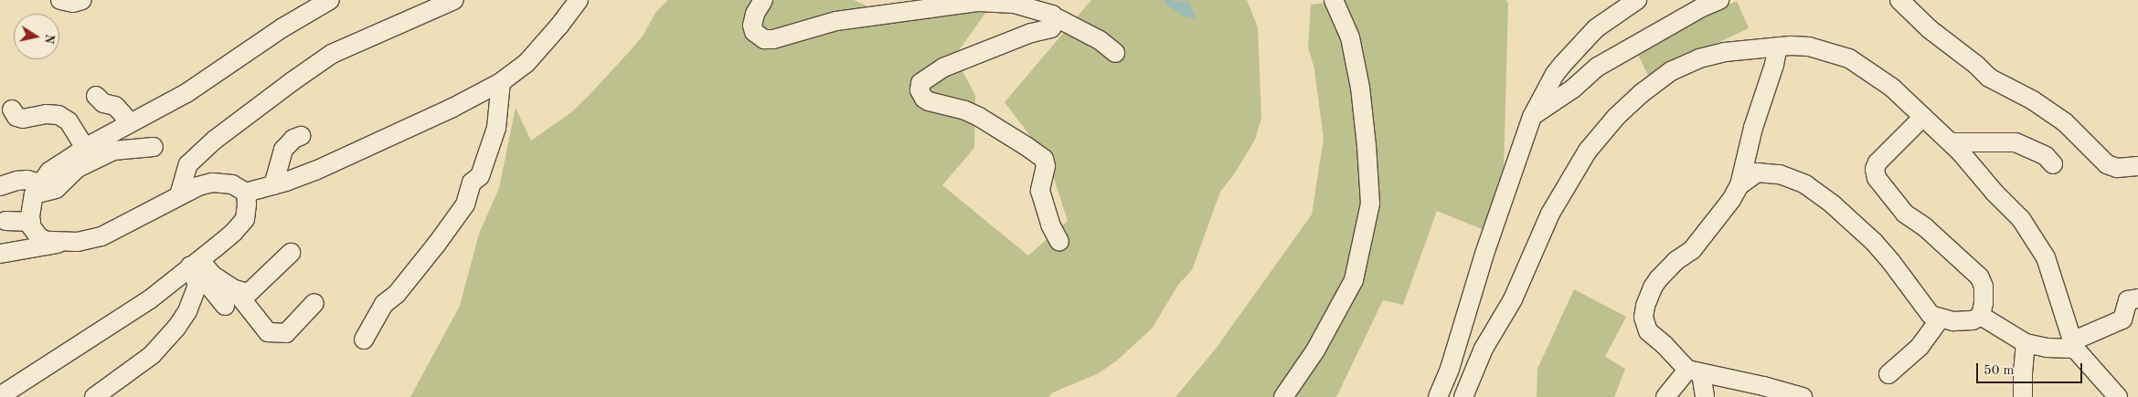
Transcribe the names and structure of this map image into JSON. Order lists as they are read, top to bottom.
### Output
{
  "scale_bar": "50 m",
  "north": "right"
}
